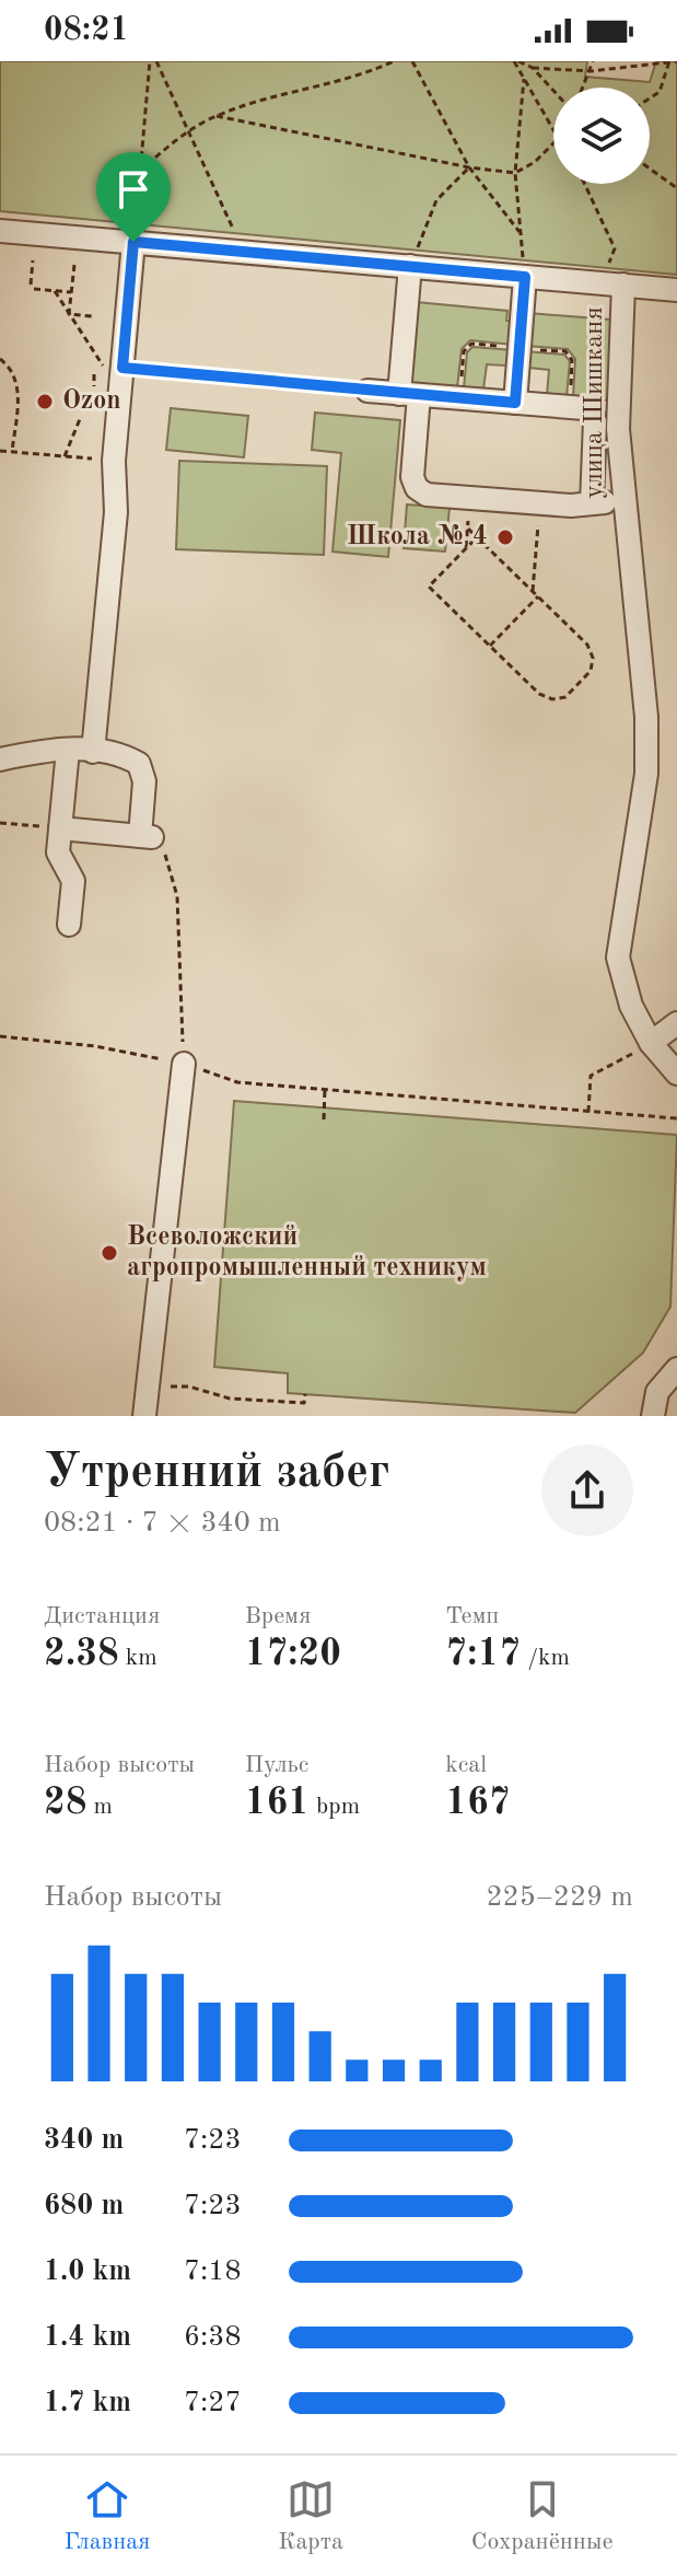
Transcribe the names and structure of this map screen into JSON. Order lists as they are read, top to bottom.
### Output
{
  "streets": {
    "street": ["улица Шишканя"]
  },
  "places": ["Ozon", "Школа № 4", "Всеволожский агропромышленный техникум"],
  "page": {
    "status": "08:21",
    "heading": ["Утренний забег", "08:21 · 7 × 340 m"],
    "stats": [
      ["Дистанция", "2.38 km"],
      ["Время", "17:20"],
      ["Темп", "7:17 /km"],
      ["Набор высоты", "28 m"],
      ["Пульс", "161 bpm"],
      ["kcal", "167"]
    ],
    "chart": ["Набор высоты", "225–229 m"],
    "list": [
      {
        "name": "340 m",
        "note": "7:23"
      },
      {
        "name": "680 m",
        "note": "7:23"
      },
      {
        "name": "1.0 km",
        "note": "7:18"
      },
      {
        "name": "1.4 km",
        "note": "6:38"
      },
      {
        "name": "1.7 km",
        "note": "7:27"
      }
    ],
    "tabs": ["Главная", "Карта", "Сохранённые"]
  }
}
